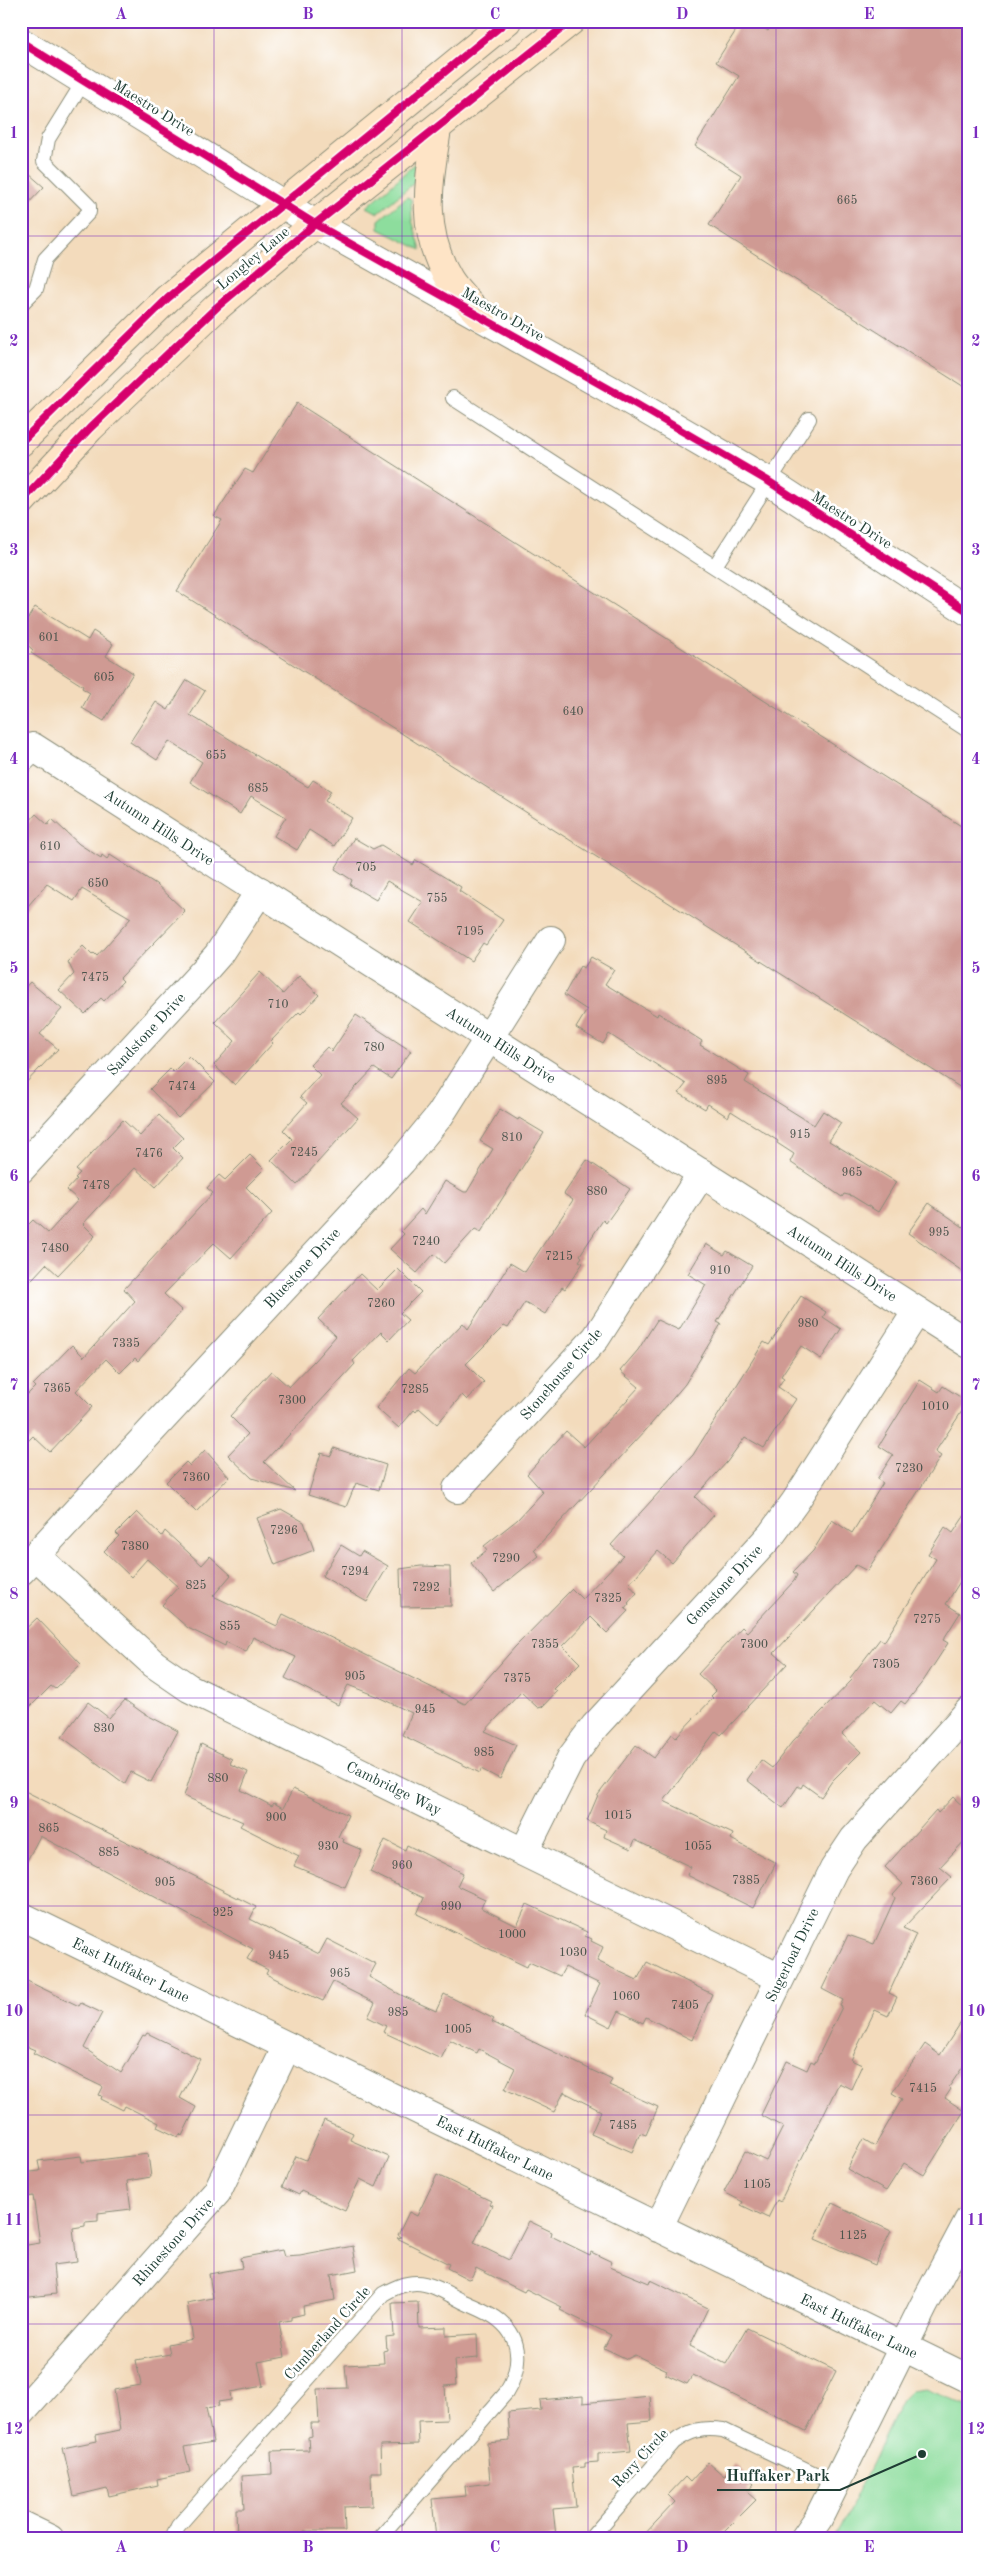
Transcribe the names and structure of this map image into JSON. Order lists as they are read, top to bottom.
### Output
{
  "streets": {
    "main road": ["Longley Lane"],
    "street": [
      "Maestro Drive",
      "Autumn Hills Drive",
      "Sandstone Drive",
      "Bluestone Drive",
      "Stonehouse Circle",
      "Gemstone Drive",
      "Cambridge Way",
      "Sugerloaf Drive",
      "East Huffaker Lane",
      "Rhinestone Drive"
    ],
    "lane": ["Cumberland Circle", "Rory Circle"]
  },
  "crossings": [
    ["Maestro Drive", "Longley Lane"],
    ["Autumn Hills Drive", "Sandstone Drive"],
    ["Autumn Hills Drive", "Bluestone Drive"],
    ["Autumn Hills Drive", "Stonehouse Circle"],
    ["Autumn Hills Drive", "Gemstone Drive"],
    ["Bluestone Drive", "Cambridge Way"],
    ["Gemstone Drive", "Cambridge Way"],
    ["Cambridge Way", "Sugerloaf Drive"],
    ["Sugerloaf Drive", "East Huffaker Lane"],
    ["East Huffaker Lane", "Rhinestone Drive"]
  ],
  "places": ["Huffaker Park"],
  "house_numbers": [
    "665",
    "601",
    "605",
    "640",
    "655",
    "685",
    "610",
    "705",
    "650",
    "755",
    "7195",
    "7475",
    "710",
    "780",
    "895",
    "7474",
    "915",
    "810",
    "7245",
    "7476",
    "965",
    "7478",
    "880",
    "995",
    "7240",
    "7480",
    "7215",
    "910",
    "7260",
    "980",
    "7335",
    "7365",
    "7285",
    "7300",
    "1010",
    "7230",
    "7360",
    "7296",
    "7380",
    "7290",
    "7294",
    "825",
    "7292",
    "7325",
    "7275",
    "855",
    "7355",
    "7300",
    "7305",
    "905",
    "7375",
    "945",
    "830",
    "985",
    "880",
    "1015",
    "900",
    "865",
    "930",
    "1055",
    "885",
    "960",
    "7385",
    "7360",
    "905",
    "990",
    "925",
    "1000",
    "1030",
    "945",
    "965",
    "1060",
    "7405",
    "985",
    "1005",
    "7415",
    "7485",
    "1105",
    "1125"
  ],
  "grid": {
    "columns": [
      "A",
      "B",
      "C",
      "D",
      "E"
    ],
    "rows": [
      "1",
      "2",
      "3",
      "4",
      "5",
      "6",
      "7",
      "8",
      "9",
      "10",
      "11",
      "12"
    ]
  }
}
